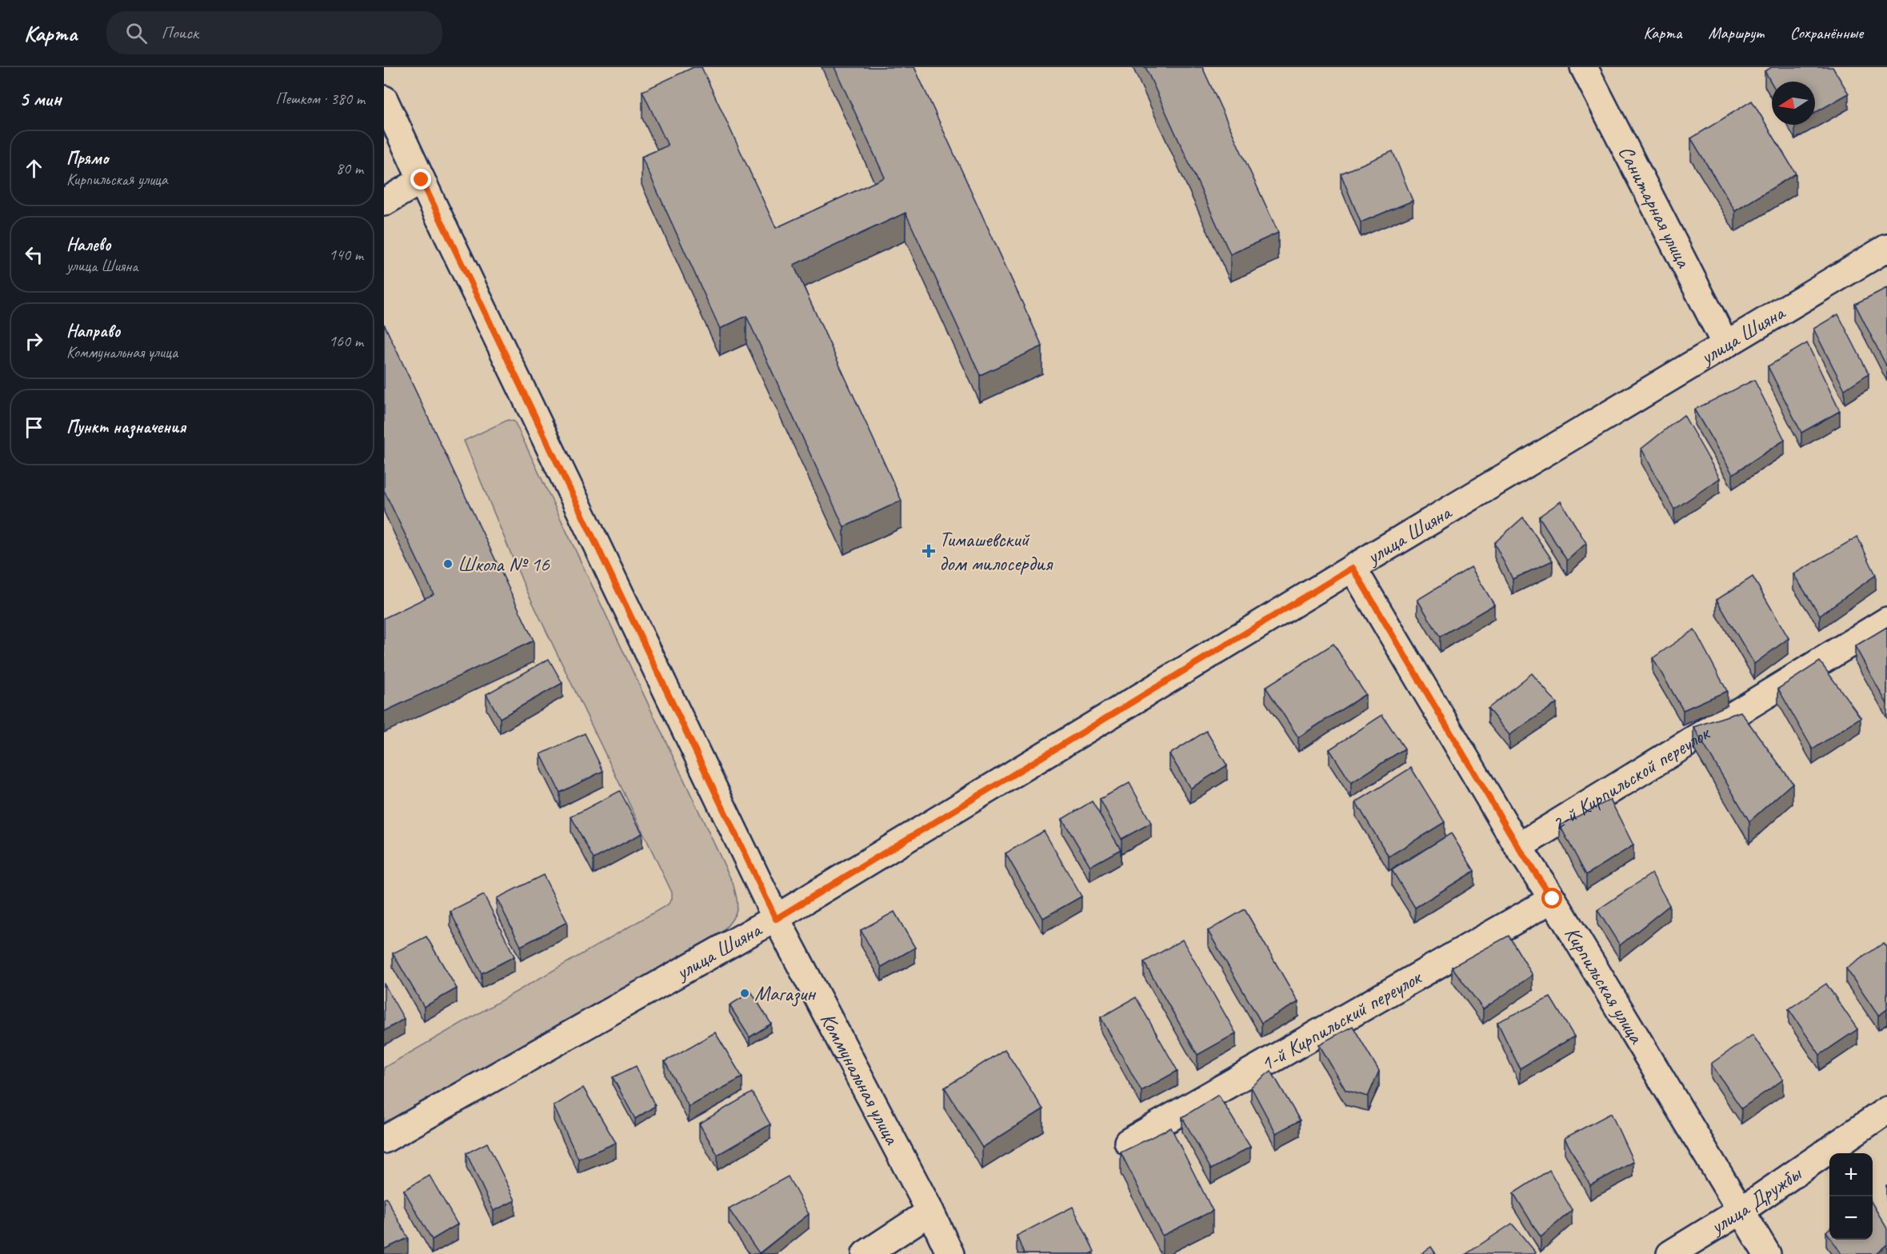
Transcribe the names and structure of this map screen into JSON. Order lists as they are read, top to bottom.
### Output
{
  "streets": {
    "street": [
      "Санитарная улица",
      "улица Шияна",
      "2-й Кирпильской переулок",
      "Кирпильская улица",
      "1-й Кирпильский переулок",
      "Коммунальная улица",
      "улица Дружбы"
    ]
  },
  "crossings": [
    ["Санитарная улица", "улица Шияна"],
    ["улица Шияна", "Кирпильская улица"],
    ["улица Шияна", "Коммунальная улица"],
    ["2-й Кирпильской переулок", "Кирпильская улица"],
    ["Кирпильская улица", "1-й Кирпильский переулок"],
    ["Кирпильская улица", "улица Дружбы"]
  ],
  "places": {
    "health": ["Тимашевский дом милосердия"],
    "other": ["Школа № 16", "Магазин"]
  },
  "north": "left",
  "page": {
    "header": "Карта",
    "search": "Поиск",
    "nav": ["Карта", "Маршрут", "Сохранённые"],
    "heading": ["5 мин", "Пешком · 380 m"],
    "list": [
      ["Прямо", "Кирпильская улица", "80 m"],
      ["Налево", "улица Шияна", "140 m"],
      ["Направо", "Коммунальная улица", "160 m"],
      "Пункт назначения"
    ],
    "map_buttons": ["+", "−"]
  }
}
